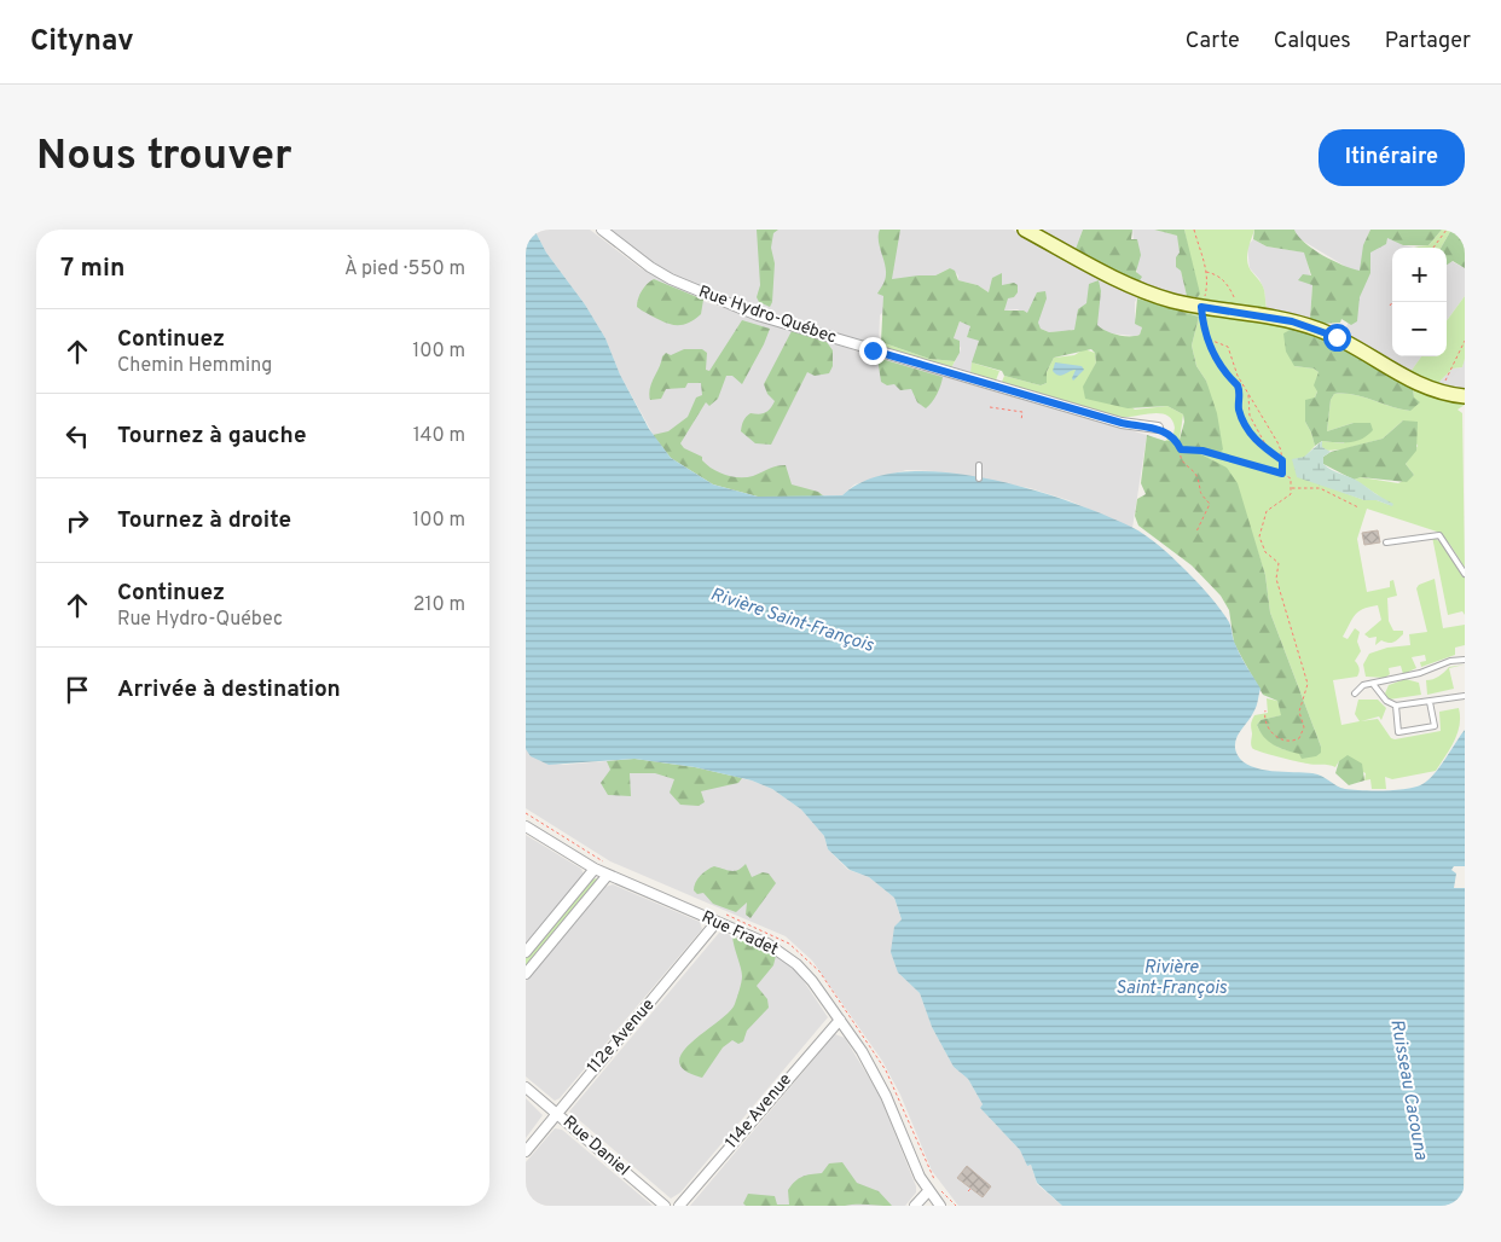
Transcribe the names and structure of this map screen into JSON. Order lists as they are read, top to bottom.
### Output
{
  "streets": {
    "street": [
      "Rue Hydro-Québec",
      "Rue Fradet",
      "112e Avenue",
      "114e Avenue",
      "Rue Daniel"
    ]
  },
  "crossings": [
    ["Rue Fradet", "112e Avenue"],
    ["Rue Fradet", "114e Avenue"],
    ["112e Avenue", "Rue Daniel"]
  ],
  "water": ["Rivière Saint-François", "Ruisseau Cacouna"],
  "page": {
    "header": "Citynav",
    "nav": ["Carte", "Calques", "Partager"],
    "buttons": "Itinéraire",
    "title": "Nous trouver",
    "heading": ["7 min", "À pied · 550 m"],
    "map_buttons": ["+", "−"],
    "list": [
      ["Continuez", "Chemin Hemming", "100 m"],
      ["Tournez à gauche", "140 m"],
      ["Tournez à droite", "100 m"],
      ["Continuez", "Rue Hydro-Québec", "210 m"],
      "Arrivée à destination"
    ]
  }
}
